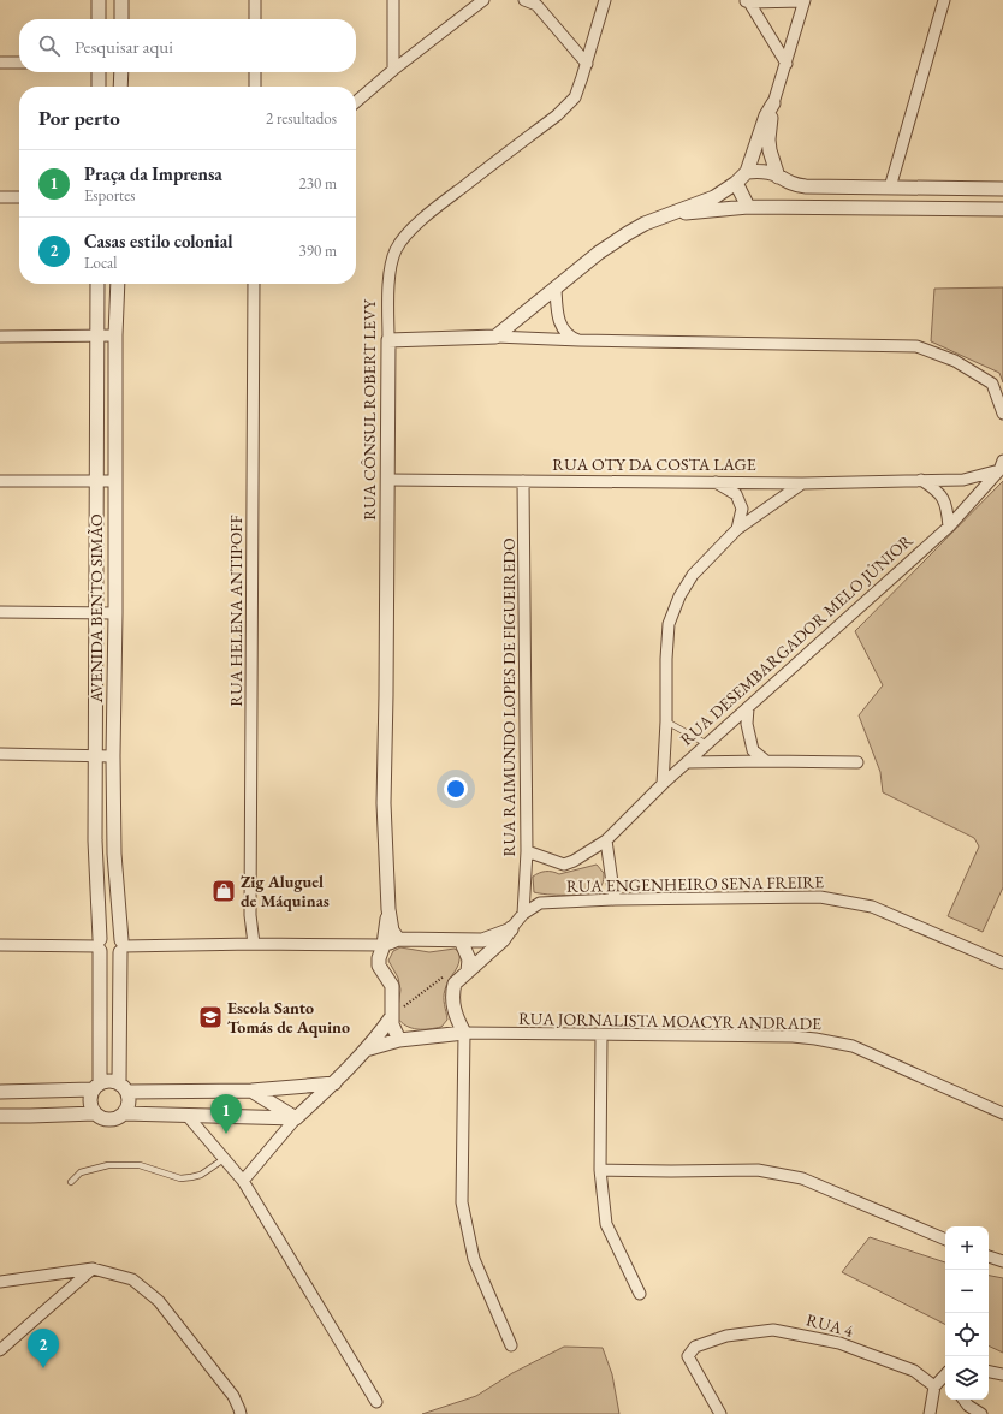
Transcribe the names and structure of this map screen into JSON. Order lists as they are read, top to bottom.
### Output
{
  "streets": {
    "street": [
      "RUA CÔNSUL ROBERT LEVY",
      "RUA OTY DA COSTA LAGE",
      "AVENIDA BENTO SIMÃO",
      "RUA HELENA ANTIPOFF",
      "RUA DESEMBARGADOR MELO JÚNIOR",
      "RUA RAIMUNDO LOPES DE FIGUEIREDO",
      "RUA ENGENHEIRO SENA FREIRE",
      "RUA JORNALISTA MOACYR ANDRADE",
      "RUA 4"
    ]
  },
  "crossings": [
    ["RUA CÔNSUL ROBERT LEVY", "RUA OTY DA COSTA LAGE"],
    ["RUA OTY DA COSTA LAGE", "RUA DESEMBARGADOR MELO JÚNIOR"],
    ["RUA OTY DA COSTA LAGE", "RUA RAIMUNDO LOPES DE FIGUEIREDO"],
    ["RUA DESEMBARGADOR MELO JÚNIOR", "RUA RAIMUNDO LOPES DE FIGUEIREDO"],
    ["RUA RAIMUNDO LOPES DE FIGUEIREDO", "RUA ENGENHEIRO SENA FREIRE"]
  ],
  "places": {
    "shop": ["Zig Aluguel de Máquinas"],
    "school or university": ["Escola Santo Tomás de Aquino"]
  },
  "page": {
    "search": "Pesquisar aqui",
    "heading": ["Por perto", "2 resultados"],
    "list": [
      {
        "mark": "1",
        "name": "Praça da Imprensa",
        "note": "Esportes",
        "value": "230 m"
      },
      {
        "mark": "2",
        "name": "Casas estilo colonial",
        "note": "Local",
        "value": "390 m"
      }
    ],
    "pins": ["1", "2"],
    "map_buttons": ["+", "−"]
  }
}
